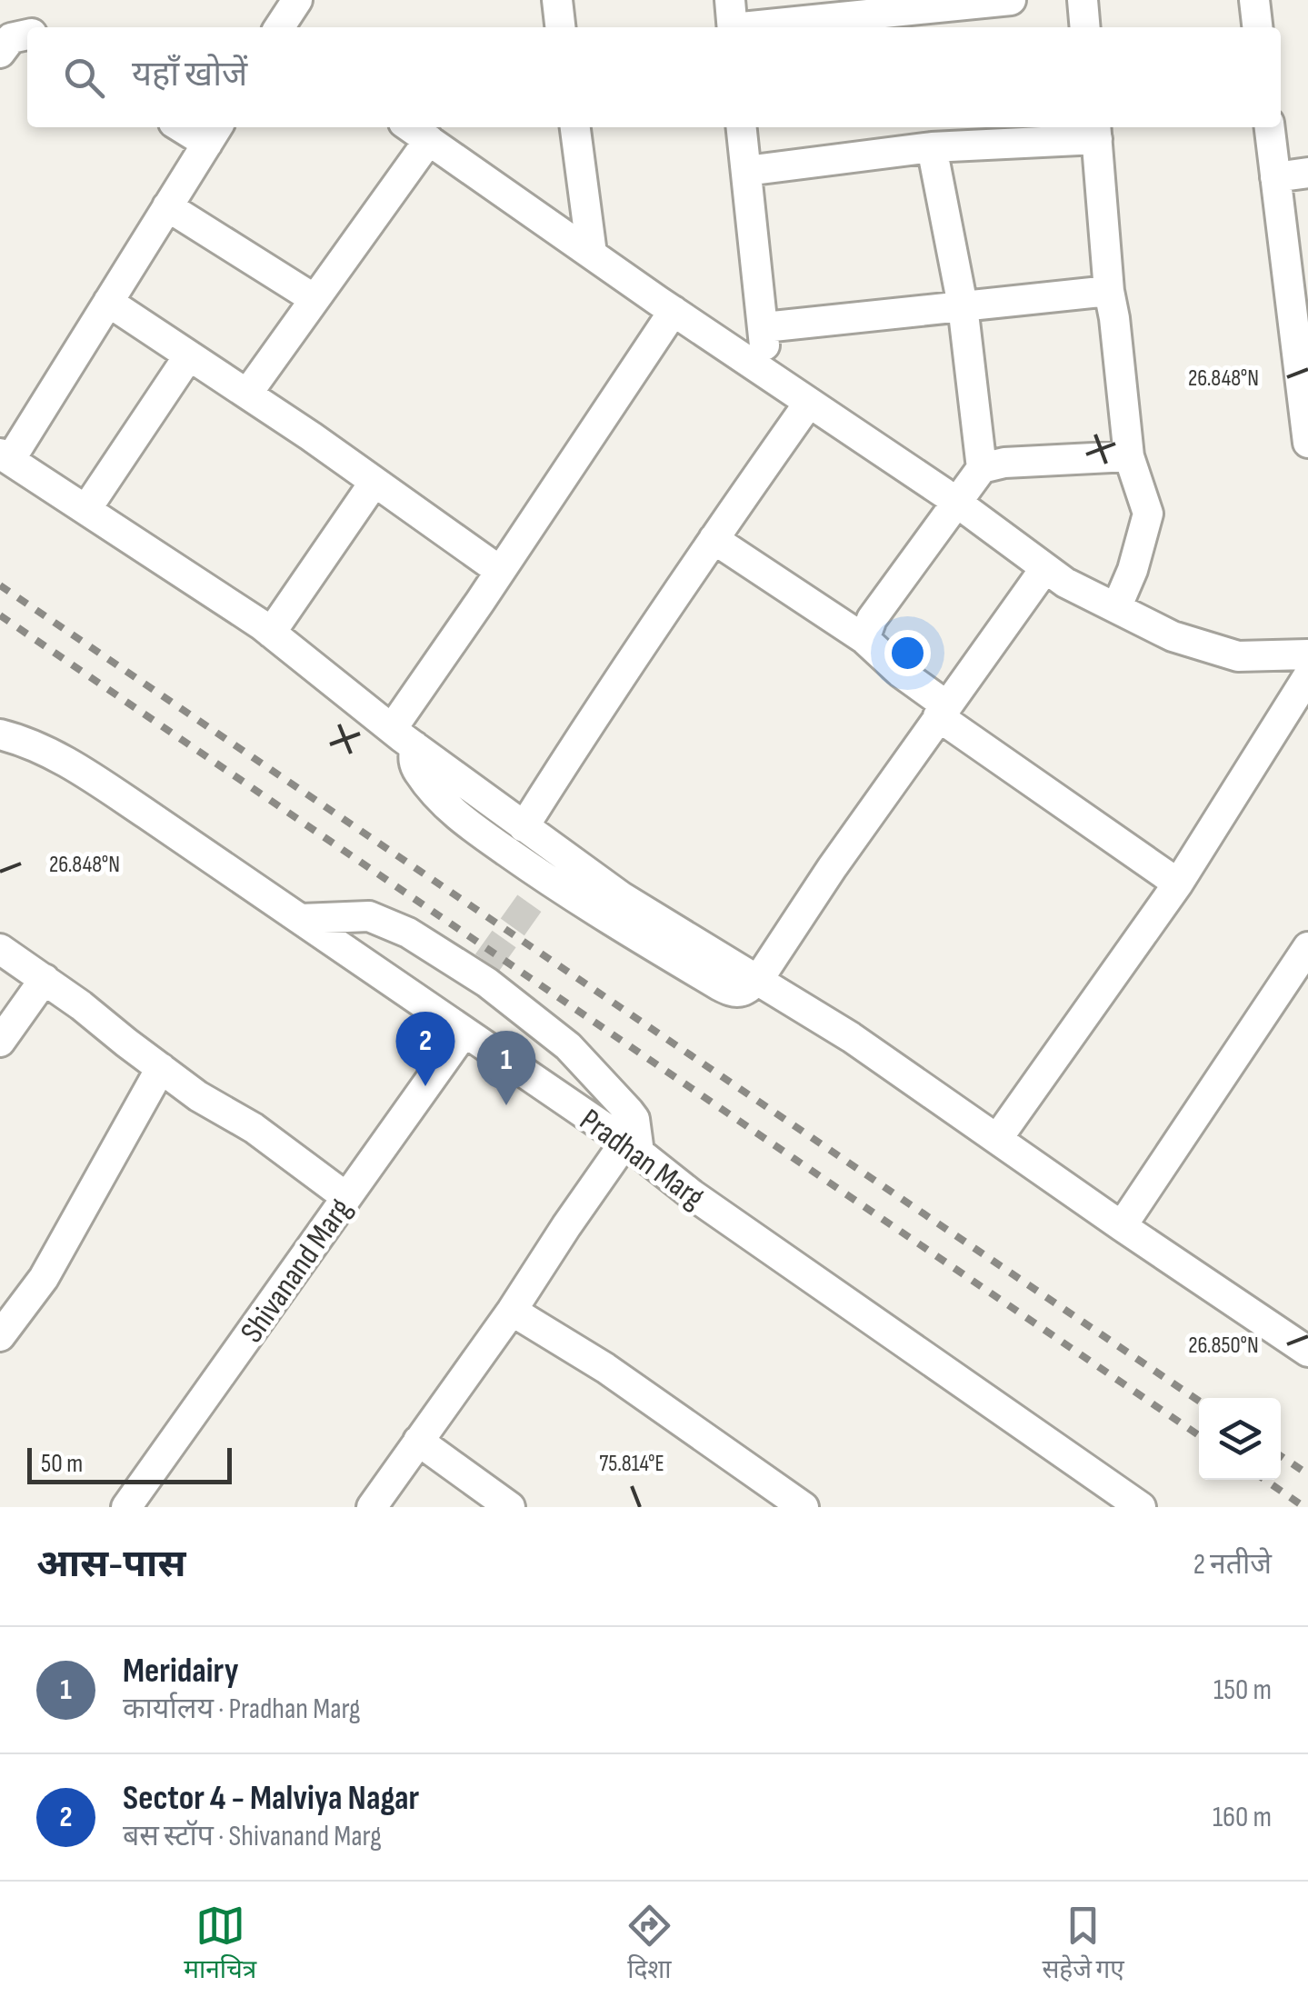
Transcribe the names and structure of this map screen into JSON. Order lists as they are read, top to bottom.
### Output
{
  "streets": {
    "street": ["Pradhan Marg", "Shivanand Marg"]
  },
  "crossings": [
    ["Pradhan Marg", "Shivanand Marg"]
  ],
  "scale_bar": "50 m",
  "page": {
    "search": "यहाँ खोजें",
    "pins": ["2", "1"],
    "scale": "50 m",
    "heading": ["आस-पास", "2 नतीजे"],
    "list": [
      {
        "mark": "1",
        "name": "Meridairy",
        "note": "कार्यालय · Pradhan Marg",
        "value": "150 m"
      },
      {
        "mark": "2",
        "name": "Sector 4 - Malviya Nagar",
        "note": "बस स्टॉप · Shivanand Marg",
        "value": "160 m"
      }
    ],
    "nav": ["मानचित्र", "दिशा", "सहेजे गए"]
  },
  "coordinates": ["26.848°N", "26.850°N", "75.814°E"]
}
